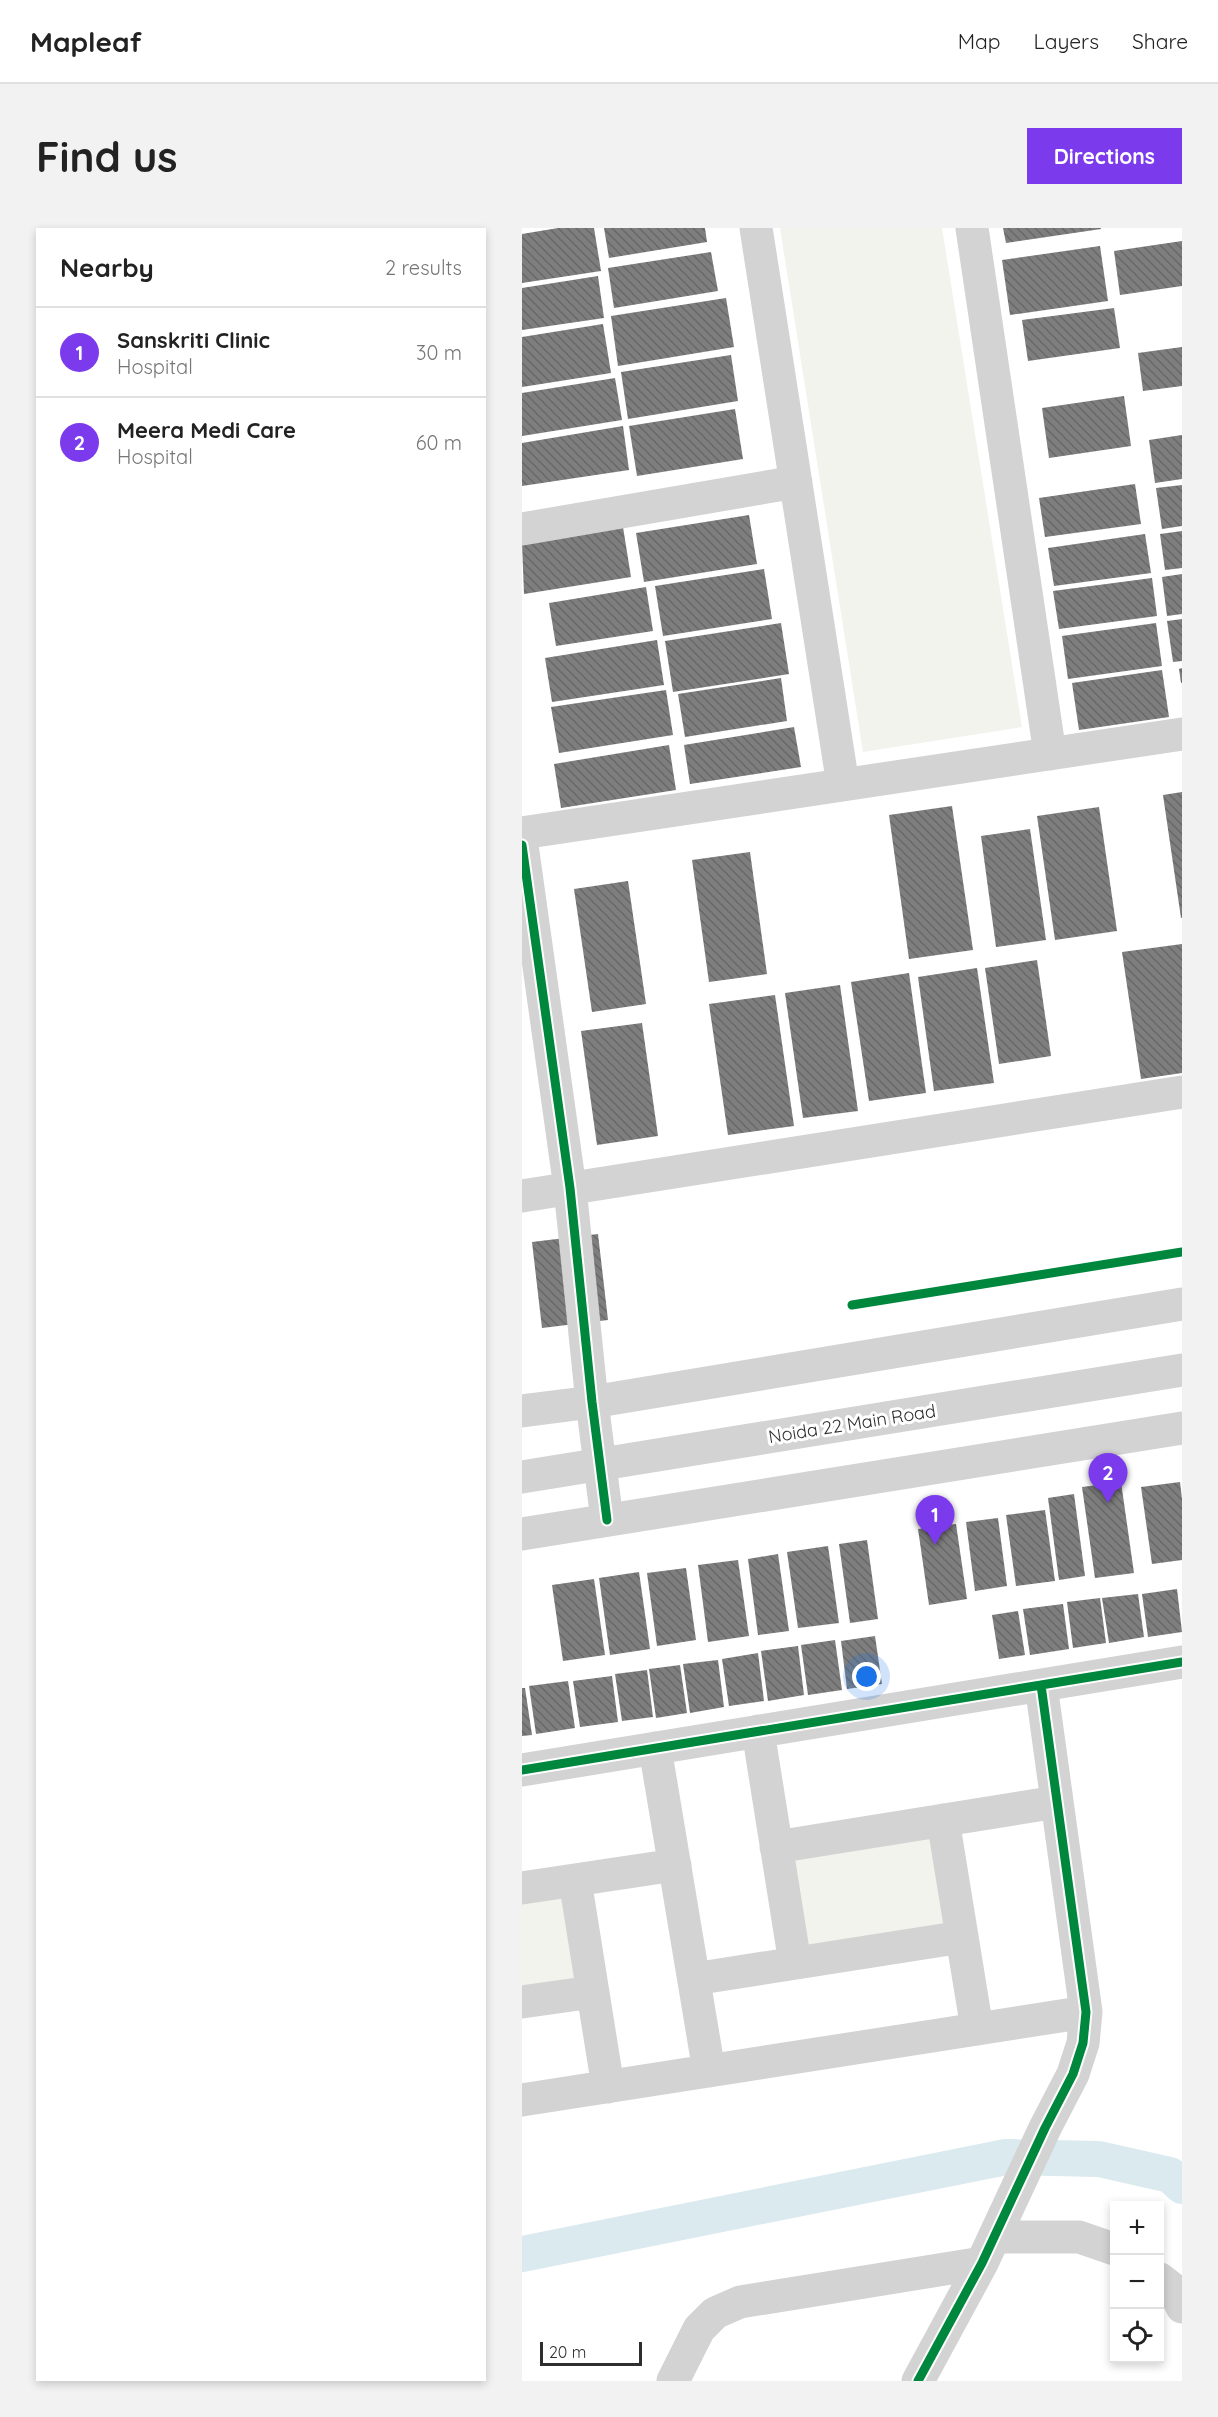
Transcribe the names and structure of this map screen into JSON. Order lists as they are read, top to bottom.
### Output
{
  "streets": {
    "street": ["Noida 22 Main Road"]
  },
  "scale_bar": "20 m",
  "page": {
    "header": "Mapleaf",
    "nav": ["Map", "Layers", "Share"],
    "buttons": "Directions",
    "title": "Find us",
    "heading": ["Nearby", "2 results"],
    "list": [
      {
        "mark": "1",
        "name": "Sanskriti Clinic",
        "note": "Hospital",
        "value": "30 m"
      },
      {
        "mark": "2",
        "name": "Meera Medi Care",
        "note": "Hospital",
        "value": "60 m"
      }
    ],
    "pins": ["2", "1"],
    "map_buttons": ["+", "−"],
    "scale": "20 m"
  }
}
